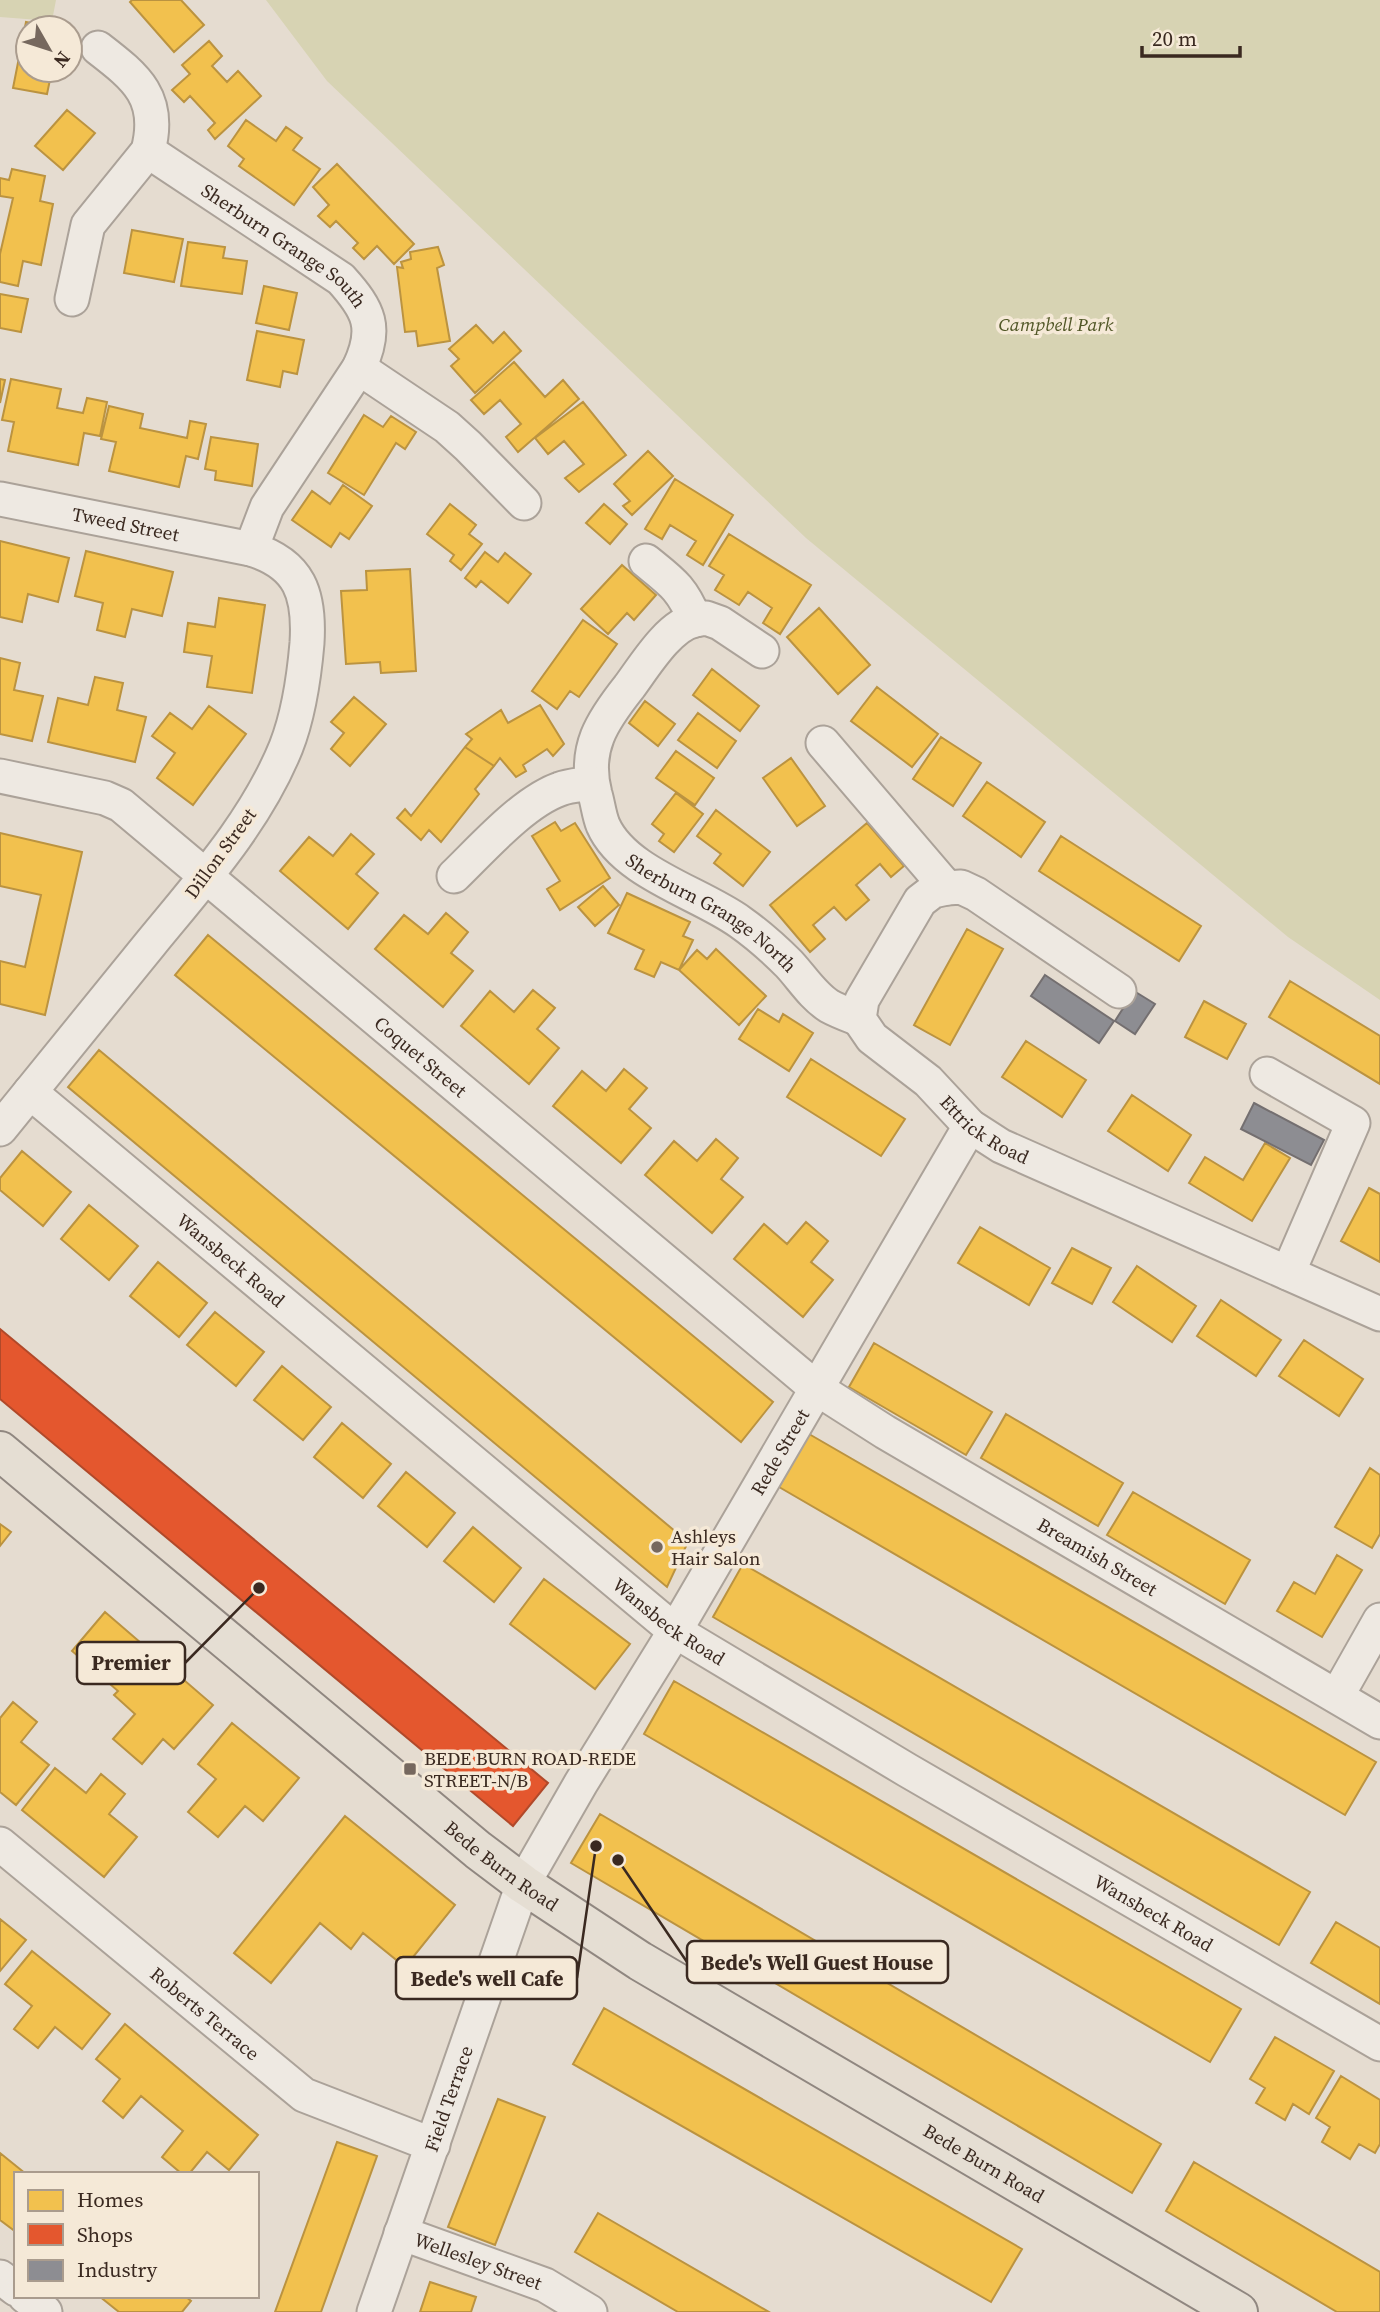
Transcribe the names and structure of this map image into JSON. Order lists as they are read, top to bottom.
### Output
{
  "streets": {
    "main road": ["Bede Burn Road"],
    "street": [
      "Sherburn Grange South",
      "Tweed Street",
      "Dillon Street",
      "Sherburn Grange North",
      "Coquet Street",
      "Ettrick Road",
      "Wansbeck Road",
      "Rede Street",
      "Breamish Street",
      "Roberts Terrace",
      "Field Terrace",
      "Wellesley Street"
    ]
  },
  "crossings": [
    ["Sherburn Grange South", "Tweed Street"],
    ["Sherburn Grange South", "Dillon Street"],
    ["Tweed Street", "Dillon Street"],
    ["Dillon Street", "Coquet Street"],
    ["Dillon Street", "Wansbeck Road"],
    ["Sherburn Grange North", "Ettrick Road"],
    ["Coquet Street", "Rede Street"],
    ["Coquet Street", "Breamish Street"],
    ["Ettrick Road", "Rede Street"],
    ["Wansbeck Road", "Rede Street"],
    ["Rede Street", "Breamish Street"],
    ["Rede Street", "Bede Burn Road"],
    ["Rede Street", "Field Terrace"],
    ["Bede Burn Road", "Field Terrace"],
    ["Roberts Terrace", "Field Terrace"],
    ["Field Terrace", "Wellesley Street"]
  ],
  "parks": ["Campbell Park"],
  "places": {
    "other": [
      "Ashleys Hair Salon",
      "Premier",
      "Bede's well Cafe",
      "Bede's Well Guest House"
    ],
    "transit": ["BEDE BURN ROAD-REDE STREET-N/B"]
  },
  "legend": ["Homes", "Shops", "Industry"],
  "scale_bar": "20 m",
  "north": "bottom right"
}
